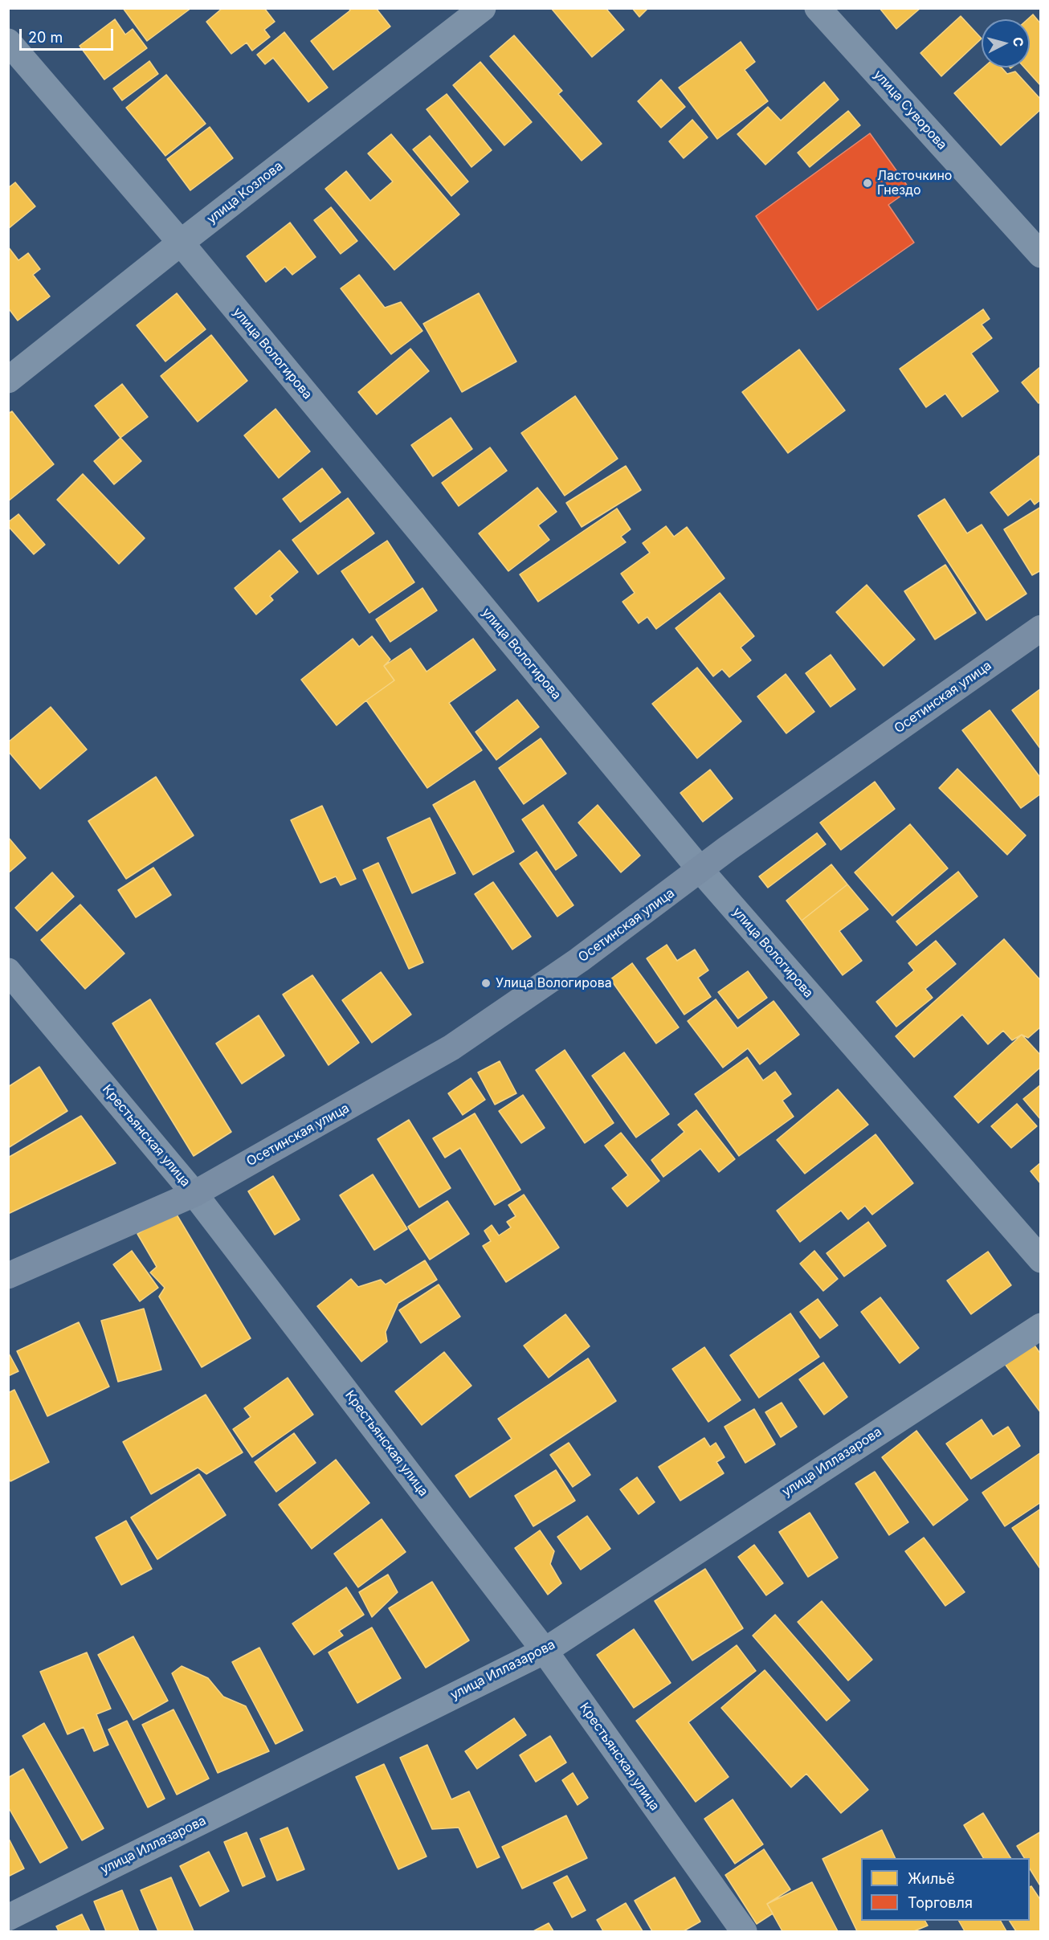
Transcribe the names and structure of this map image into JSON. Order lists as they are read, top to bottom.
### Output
{
  "streets": {
    "main road": ["Осетинская улица"],
    "street": [
      "улица Суворова",
      "улица Козлова",
      "улица Вологирова",
      "Крестьянская улица",
      "улица Иллазарова"
    ]
  },
  "crossings": [
    ["улица Козлова", "улица Вологирова"],
    ["улица Вологирова", "Осетинская улица"],
    ["Осетинская улица", "Крестьянская улица"],
    ["Крестьянская улица", "улица Иллазарова"]
  ],
  "places": ["Ласточкино Гнездо", "Улица Вологирова"],
  "legend": ["Жильё", "Торговля"],
  "scale_bar": "20 m",
  "north": "right"
}
